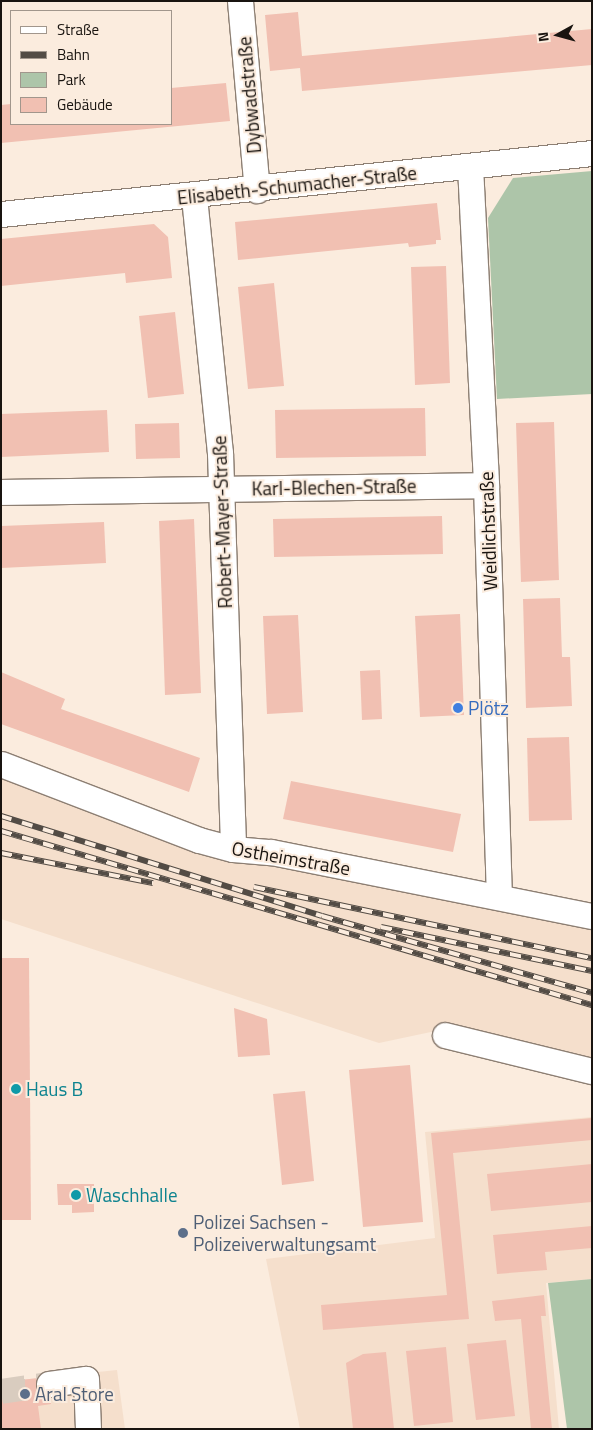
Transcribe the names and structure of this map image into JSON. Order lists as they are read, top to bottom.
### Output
{
  "streets": {
    "street": [
      "Dybwadstraße",
      "Elisabeth-Schumacher-Straße",
      "Karl-Blechen-Straße",
      "Robert-Mayer-Straße",
      "Weidlichstraße",
      "Ostheimstraße"
    ]
  },
  "crossings": [
    ["Dybwadstraße", "Elisabeth-Schumacher-Straße"],
    ["Elisabeth-Schumacher-Straße", "Robert-Mayer-Straße"],
    ["Elisabeth-Schumacher-Straße", "Weidlichstraße"],
    ["Karl-Blechen-Straße", "Robert-Mayer-Straße"],
    ["Karl-Blechen-Straße", "Weidlichstraße"],
    ["Robert-Mayer-Straße", "Ostheimstraße"],
    ["Weidlichstraße", "Ostheimstraße"]
  ],
  "places": [
    "Plötz",
    "Haus B",
    "Waschhalle",
    "Polizei Sachsen - Polizeiverwaltungsamt",
    "Aral Store"
  ],
  "legend": [
    "Straße",
    "Bahn",
    "Park",
    "Gebäude"
  ],
  "north": "left"
}
